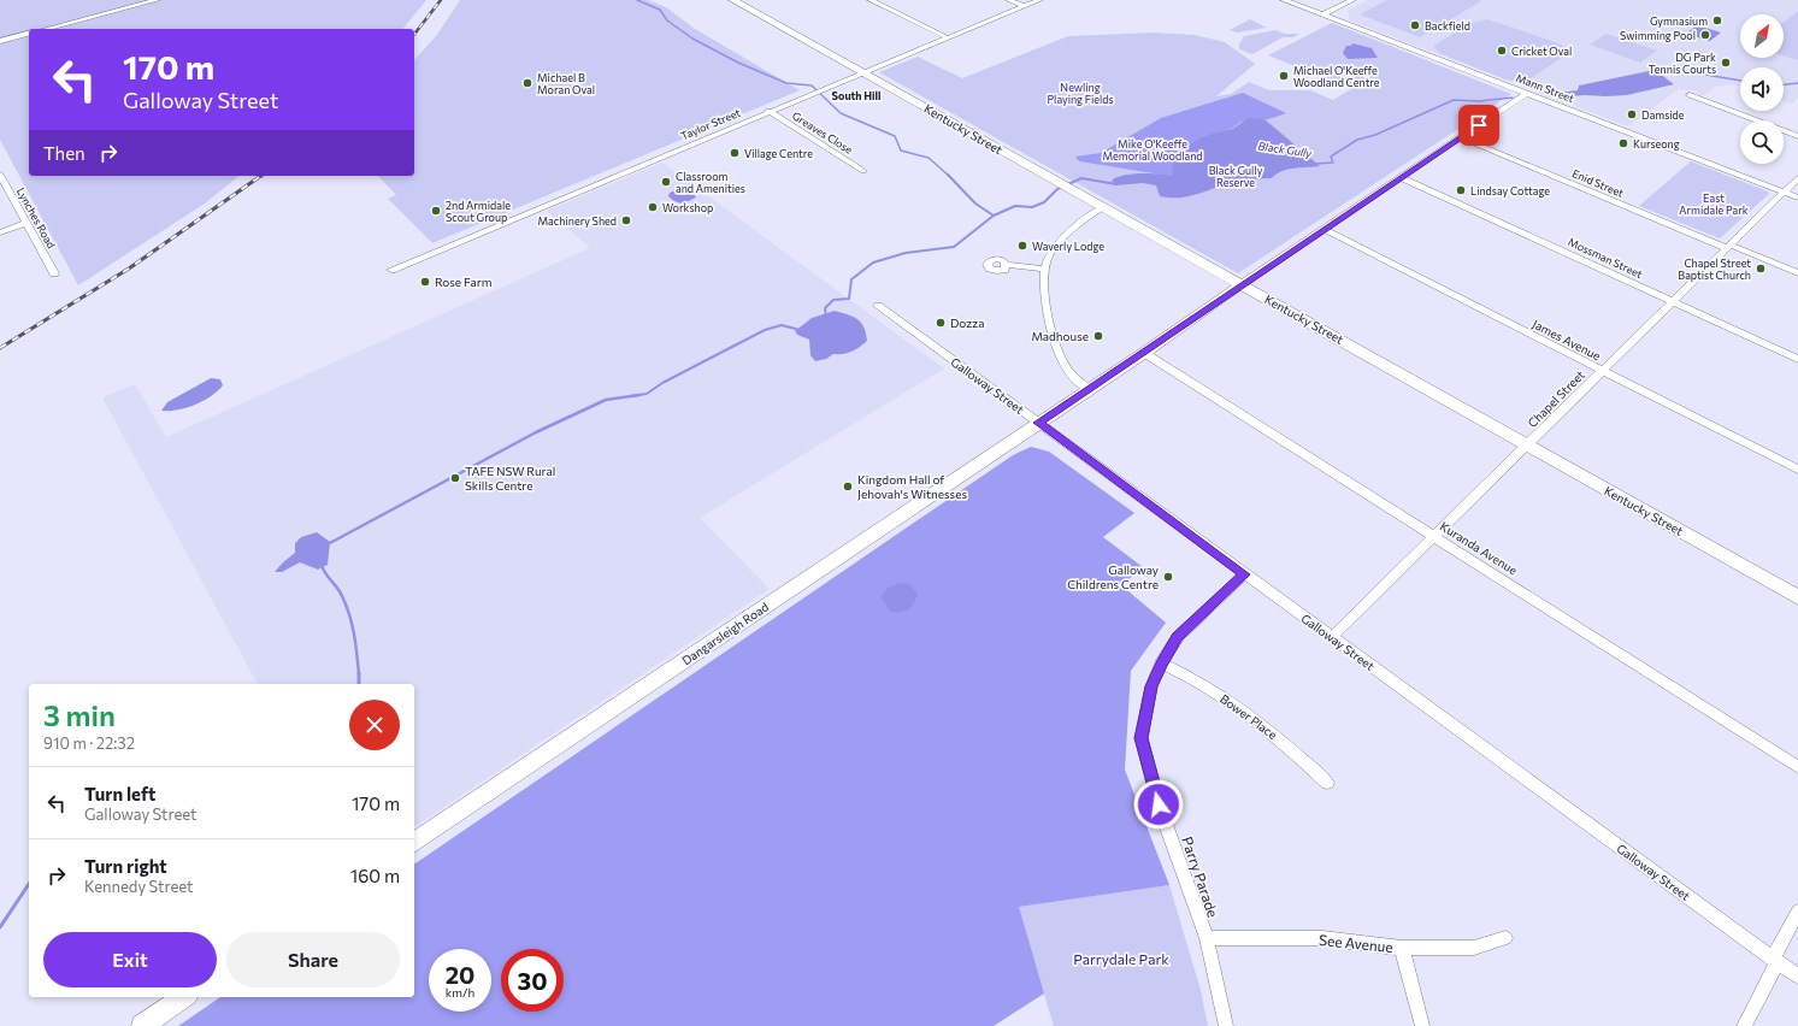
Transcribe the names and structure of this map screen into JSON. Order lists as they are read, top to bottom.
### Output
{
  "streets": {
    "street": [
      "Mann Street",
      "Taylor Street",
      "Kentucky Street",
      "Greaves Close",
      "Enid Street",
      "Lynches Road",
      "Mossman Street",
      "James Avenue",
      "Galloway Street",
      "Chapel Street",
      "Kuranda Avenue",
      "Dangarsleigh Road",
      "Bower Place",
      "Parry Parade",
      "See Avenue"
    ]
  },
  "crossings": [
    ["Mann Street", "Chapel Street"],
    ["Taylor Street", "Kentucky Street"],
    ["Taylor Street", "Greaves Close"],
    ["Kentucky Street", "Chapel Street"],
    ["Kentucky Street", "Dangarsleigh Road"],
    ["Enid Street", "Chapel Street"],
    ["Mossman Street", "Chapel Street"],
    ["James Avenue", "Chapel Street"],
    ["Galloway Street", "Chapel Street"],
    ["Galloway Street", "Dangarsleigh Road"],
    ["Galloway Street", "Parry Parade"],
    ["Chapel Street", "Kuranda Avenue"],
    ["Kuranda Avenue", "Dangarsleigh Road"],
    ["Bower Place", "Parry Parade"],
    ["Parry Parade", "See Avenue"]
  ],
  "districts": ["South Hill"],
  "water": ["Black Gully"],
  "parks": [
    "Newling Playing Fields",
    "Mike O'Keeffe Memorial Woodland",
    "Black Gully Reserve",
    "East Armidale Park",
    "Parrydale Park"
  ],
  "places": [
    "Gymnasium",
    "Backfield",
    "Swimming Pool",
    "Cricket Oval",
    "DG Park Tennis Courts",
    "Michael O'Keeffe Woodland Centre",
    "Michael B Moran Oval",
    "Damside",
    "Kurseong",
    "Village Centre",
    "Classroom and Amenities",
    "Lindsay Cottage",
    "Workshop",
    "2nd Armidale Scout Group",
    "Machinery Shed",
    "Waverly Lodge",
    "Chapel Street Baptist Church",
    "Rose Farm",
    "Dozza",
    "Madhouse",
    "TAFE NSW Rural Skills Centre",
    "Kingdom Hall of Jehovah's Witnesses",
    "Galloway Childrens Centre"
  ],
  "north": "top right",
  "page": {
    "turn": ["170 m", "Galloway Street"],
    "then": "Then",
    "heading": ["3 min", "910 m · 22:32"],
    "list": [
      {
        "name": "Turn left",
        "note": "Galloway Street",
        "value": "170 m"
      },
      {
        "name": "Turn right",
        "note": "Kennedy Street",
        "value": "160 m"
      }
    ],
    "buttons": ["Exit", "Share"],
    "speed": "20 km/h",
    "limit": "30"
  }
}
